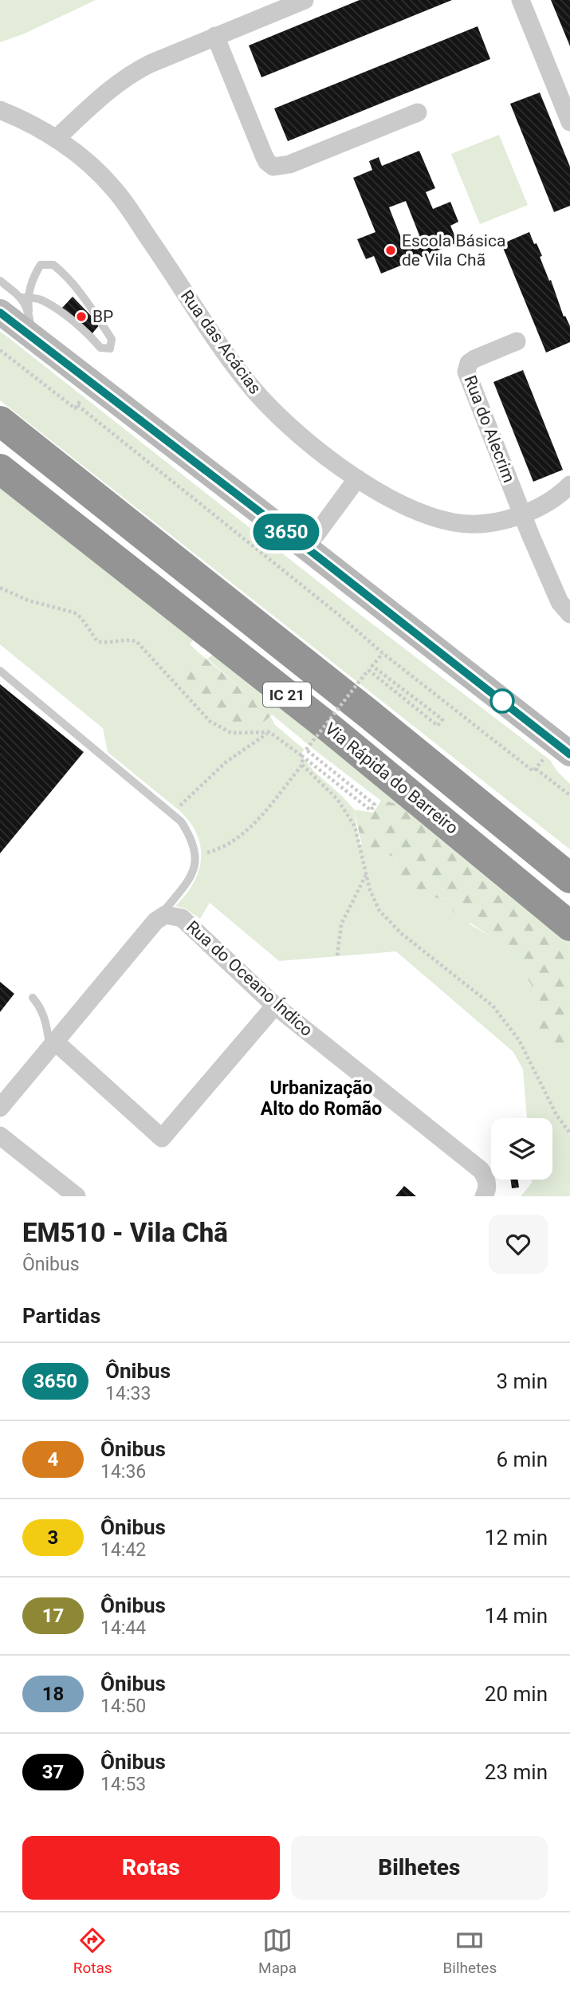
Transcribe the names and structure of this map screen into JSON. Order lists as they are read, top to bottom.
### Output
{
  "streets": {
    "highway": ["IC 21", "Via Rápida do Barreiro"],
    "street": ["Rua das Acácias", "Rua do Alecrim", "Rua do Oceano Índico"]
  },
  "crossings": [
    ["Rua das Acácias", "Rua do Alecrim"]
  ],
  "districts": ["Urbanização Alto do Romão"],
  "places": ["Escola Básica de Vila Chã", "BP"],
  "lines": ["bus line 3650"],
  "page": {
    "on_map": "3650",
    "heading": [
      ["EM510 - Vila Chã", "Ônibus"],
      "Partidas"
    ],
    "list": [
      {
        "mark": "3650",
        "name": "Ônibus",
        "note": "14:33",
        "value": "3 min"
      },
      {
        "mark": "4",
        "name": "Ônibus",
        "note": "14:36",
        "value": "6 min"
      },
      {
        "mark": "3",
        "name": "Ônibus",
        "note": "14:42",
        "value": "12 min"
      },
      {
        "mark": "17",
        "name": "Ônibus",
        "note": "14:44",
        "value": "14 min"
      },
      {
        "mark": "18",
        "name": "Ônibus",
        "note": "14:50",
        "value": "20 min"
      },
      {
        "mark": "37",
        "name": "Ônibus",
        "note": "14:53",
        "value": "23 min"
      }
    ],
    "buttons": ["Rotas", "Bilhetes"],
    "tabs": ["Rotas", "Mapa", "Bilhetes"]
  }
}
